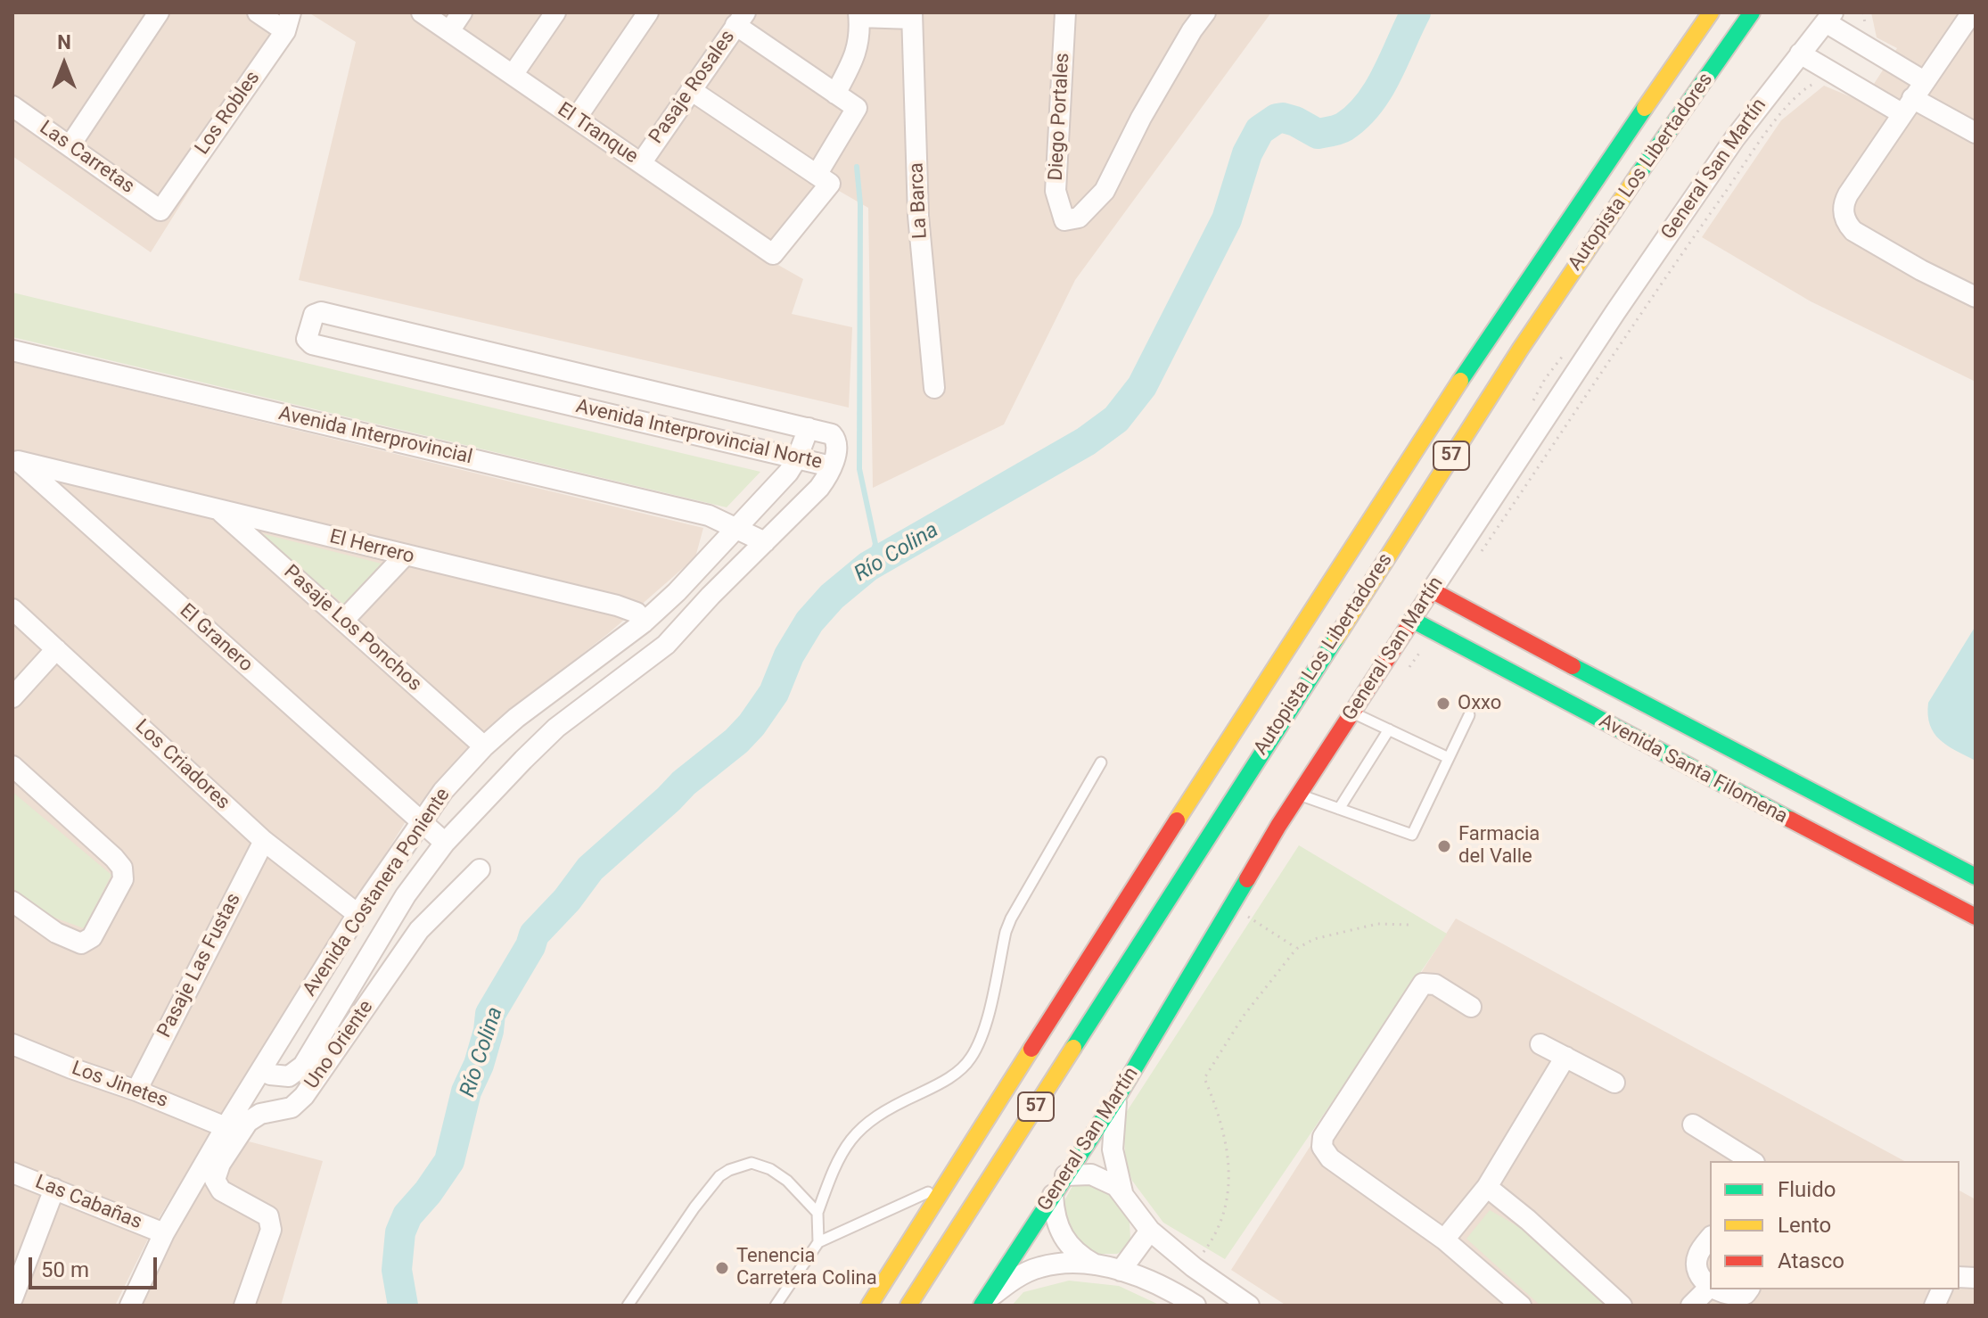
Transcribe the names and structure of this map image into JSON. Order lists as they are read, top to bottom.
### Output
{
  "streets": {
    "main road": [
      "General San Martín",
      "Autopista Los Libertadores",
      "57",
      "Avenida Santa Filomena"
    ],
    "street": [
      "Pasaje Rosales",
      "Los Robles",
      "Diego Portales",
      "El Tranque",
      "Las Carretas",
      "La Barca",
      "Avenida Interprovincial Norte",
      "Avenida Interprovincial",
      "El Herrero",
      "Pasaje Los Ponchos",
      "El Granero",
      "Los Criadores",
      "Avenida Costanera Poniente",
      "Pasaje Las Fustas",
      "Uno Oriente",
      "Los Jinetes",
      "Las Cabañas"
    ]
  },
  "crossings": [
    ["Pasaje Rosales", "El Tranque"],
    ["Los Robles", "Las Carretas"],
    ["General San Martín", "Avenida Santa Filomena"],
    ["Avenida Interprovincial Norte", "Avenida Costanera Poniente"],
    ["Avenida Interprovincial", "Avenida Costanera Poniente"],
    ["El Herrero", "Pasaje Los Ponchos"],
    ["El Herrero", "El Granero"],
    ["El Herrero", "Avenida Costanera Poniente"],
    ["Pasaje Los Ponchos", "Avenida Costanera Poniente"],
    ["El Granero", "Avenida Costanera Poniente"],
    ["Los Criadores", "Avenida Costanera Poniente"],
    ["Los Criadores", "Pasaje Las Fustas"],
    ["Avenida Costanera Poniente", "Los Jinetes"],
    ["Avenida Costanera Poniente", "Las Cabañas"],
    ["Pasaje Las Fustas", "Los Jinetes"]
  ],
  "water": ["Río Colina"],
  "places": ["Oxxo", "Farmacia del Valle", "Tenencia Carretera Colina"],
  "legend": ["Fluido", "Lento", "Atasco"],
  "scale_bar": "50 m",
  "north": "top"
}
